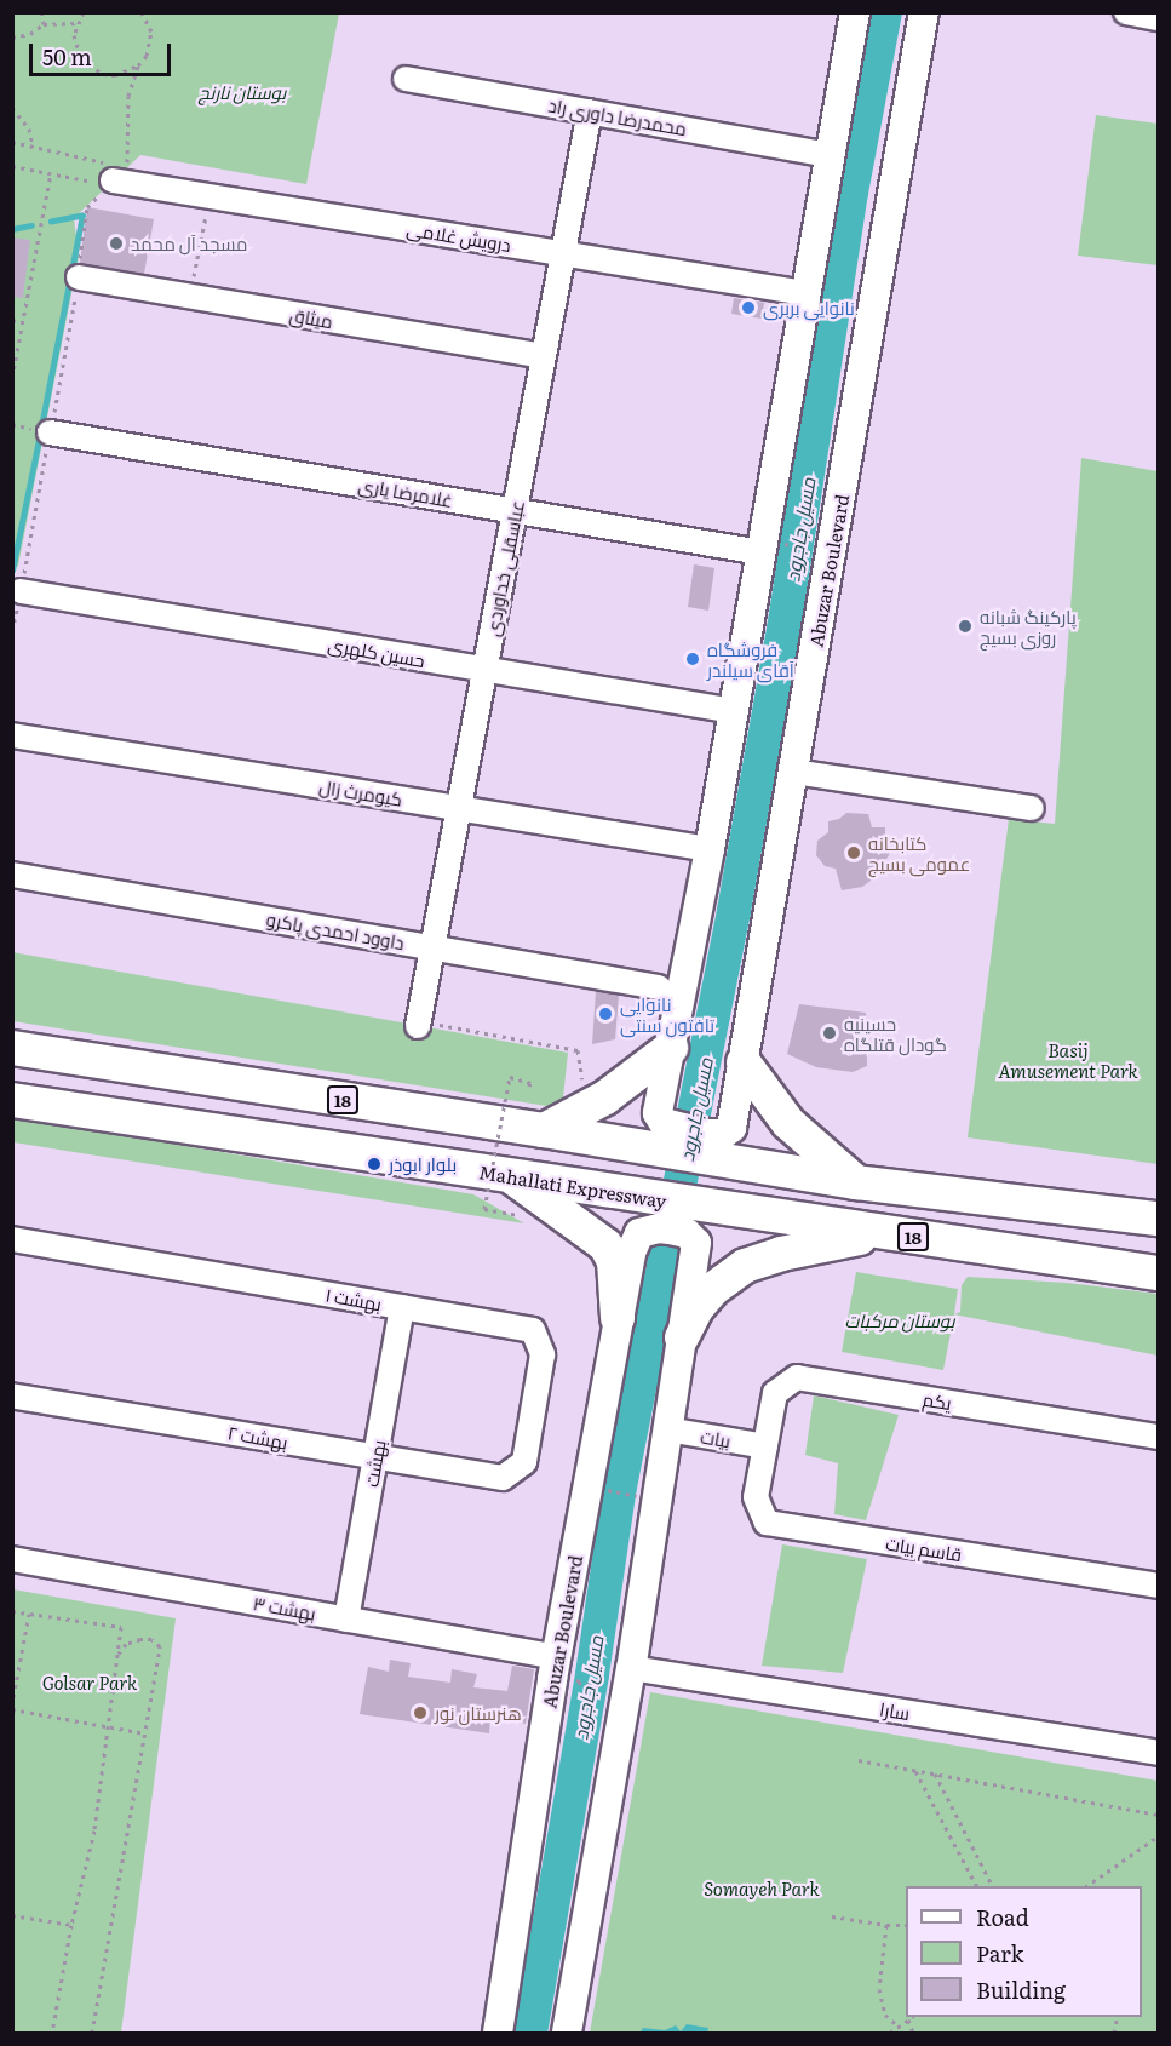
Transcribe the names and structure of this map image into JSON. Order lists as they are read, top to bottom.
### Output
{
  "streets": {
    "highway": ["18", "Mahallati Expressway"],
    "main road": ["Abuzar Boulevard"],
    "street": [
      "محمدرضا داوری راد",
      "درویش غلامی",
      "میثاق",
      "غلامرضا یاری",
      "عباسقلی خداوردی",
      "حسین کلهری",
      "کیومرث زال",
      "داوود احمدی پاکرو",
      "بهشت ۱",
      "یکم",
      "بهشت ۲",
      "بیات",
      "بهشت",
      "قاسم بیات",
      "بهشت ۳",
      "سارا"
    ]
  },
  "crossings": [
    ["محمدرضا داوری راد", "عباسقلی خداوردی"],
    ["درویش غلامی", "عباسقلی خداوردی"],
    ["میثاق", "عباسقلی خداوردی"],
    ["غلامرضا یاری", "عباسقلی خداوردی"],
    ["عباسقلی خداوردی", "حسین کلهری"],
    ["عباسقلی خداوردی", "کیومرث زال"],
    ["عباسقلی خداوردی", "داوود احمدی پاکرو"],
    ["Abuzar Boulevard", "18"],
    ["Abuzar Boulevard", "بهشت ۳"],
    ["بهشت ۱", "بهشت ۲"],
    ["بهشت ۱", "بهشت"],
    ["یکم", "بیات"],
    ["یکم", "قاسم بیات"],
    ["بهشت ۲", "بهشت"],
    ["بیات", "قاسم بیات"],
    ["بهشت", "بهشت ۳"]
  ],
  "water": ["مسیل جاجرود"],
  "parks": [
    "بوستان نارنج",
    "Basij Amusement Park",
    "بوستان مرکبات",
    "Golsar Park",
    "Somayeh Park"
  ],
  "places": [
    "مسجد آل محمد",
    "نانوایی بربری",
    "پارکینگ شبانه روزی بسیج",
    "فروشگاه آقای سیلندر",
    "کتابخانه عمومی بسیج",
    "نانوایی تافتون سنتی",
    "حسینیه گودال قتلگاه",
    "بلوار ابوذر",
    "هنرستان نور"
  ],
  "legend": ["Road", "Park", "Building"],
  "scale_bar": "50 m"
}
